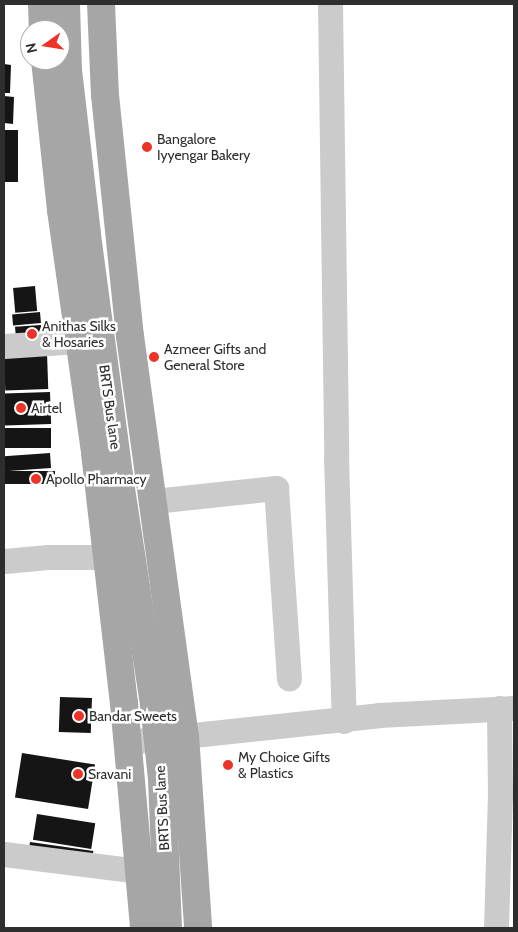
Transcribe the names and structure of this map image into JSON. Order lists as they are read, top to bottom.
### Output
{
  "streets": {
    "main road": ["BRTS Bus lane"]
  },
  "places": [
    "Bangalore Iyyengar Bakery",
    "Anithas Silks & Hosaries",
    "Azmeer Gifts and General Store",
    "Airtel",
    "Apollo Pharmacy",
    "Bandar Sweets",
    "My Choice Gifts & Plastics",
    "Sravani"
  ],
  "north": "left"
}
